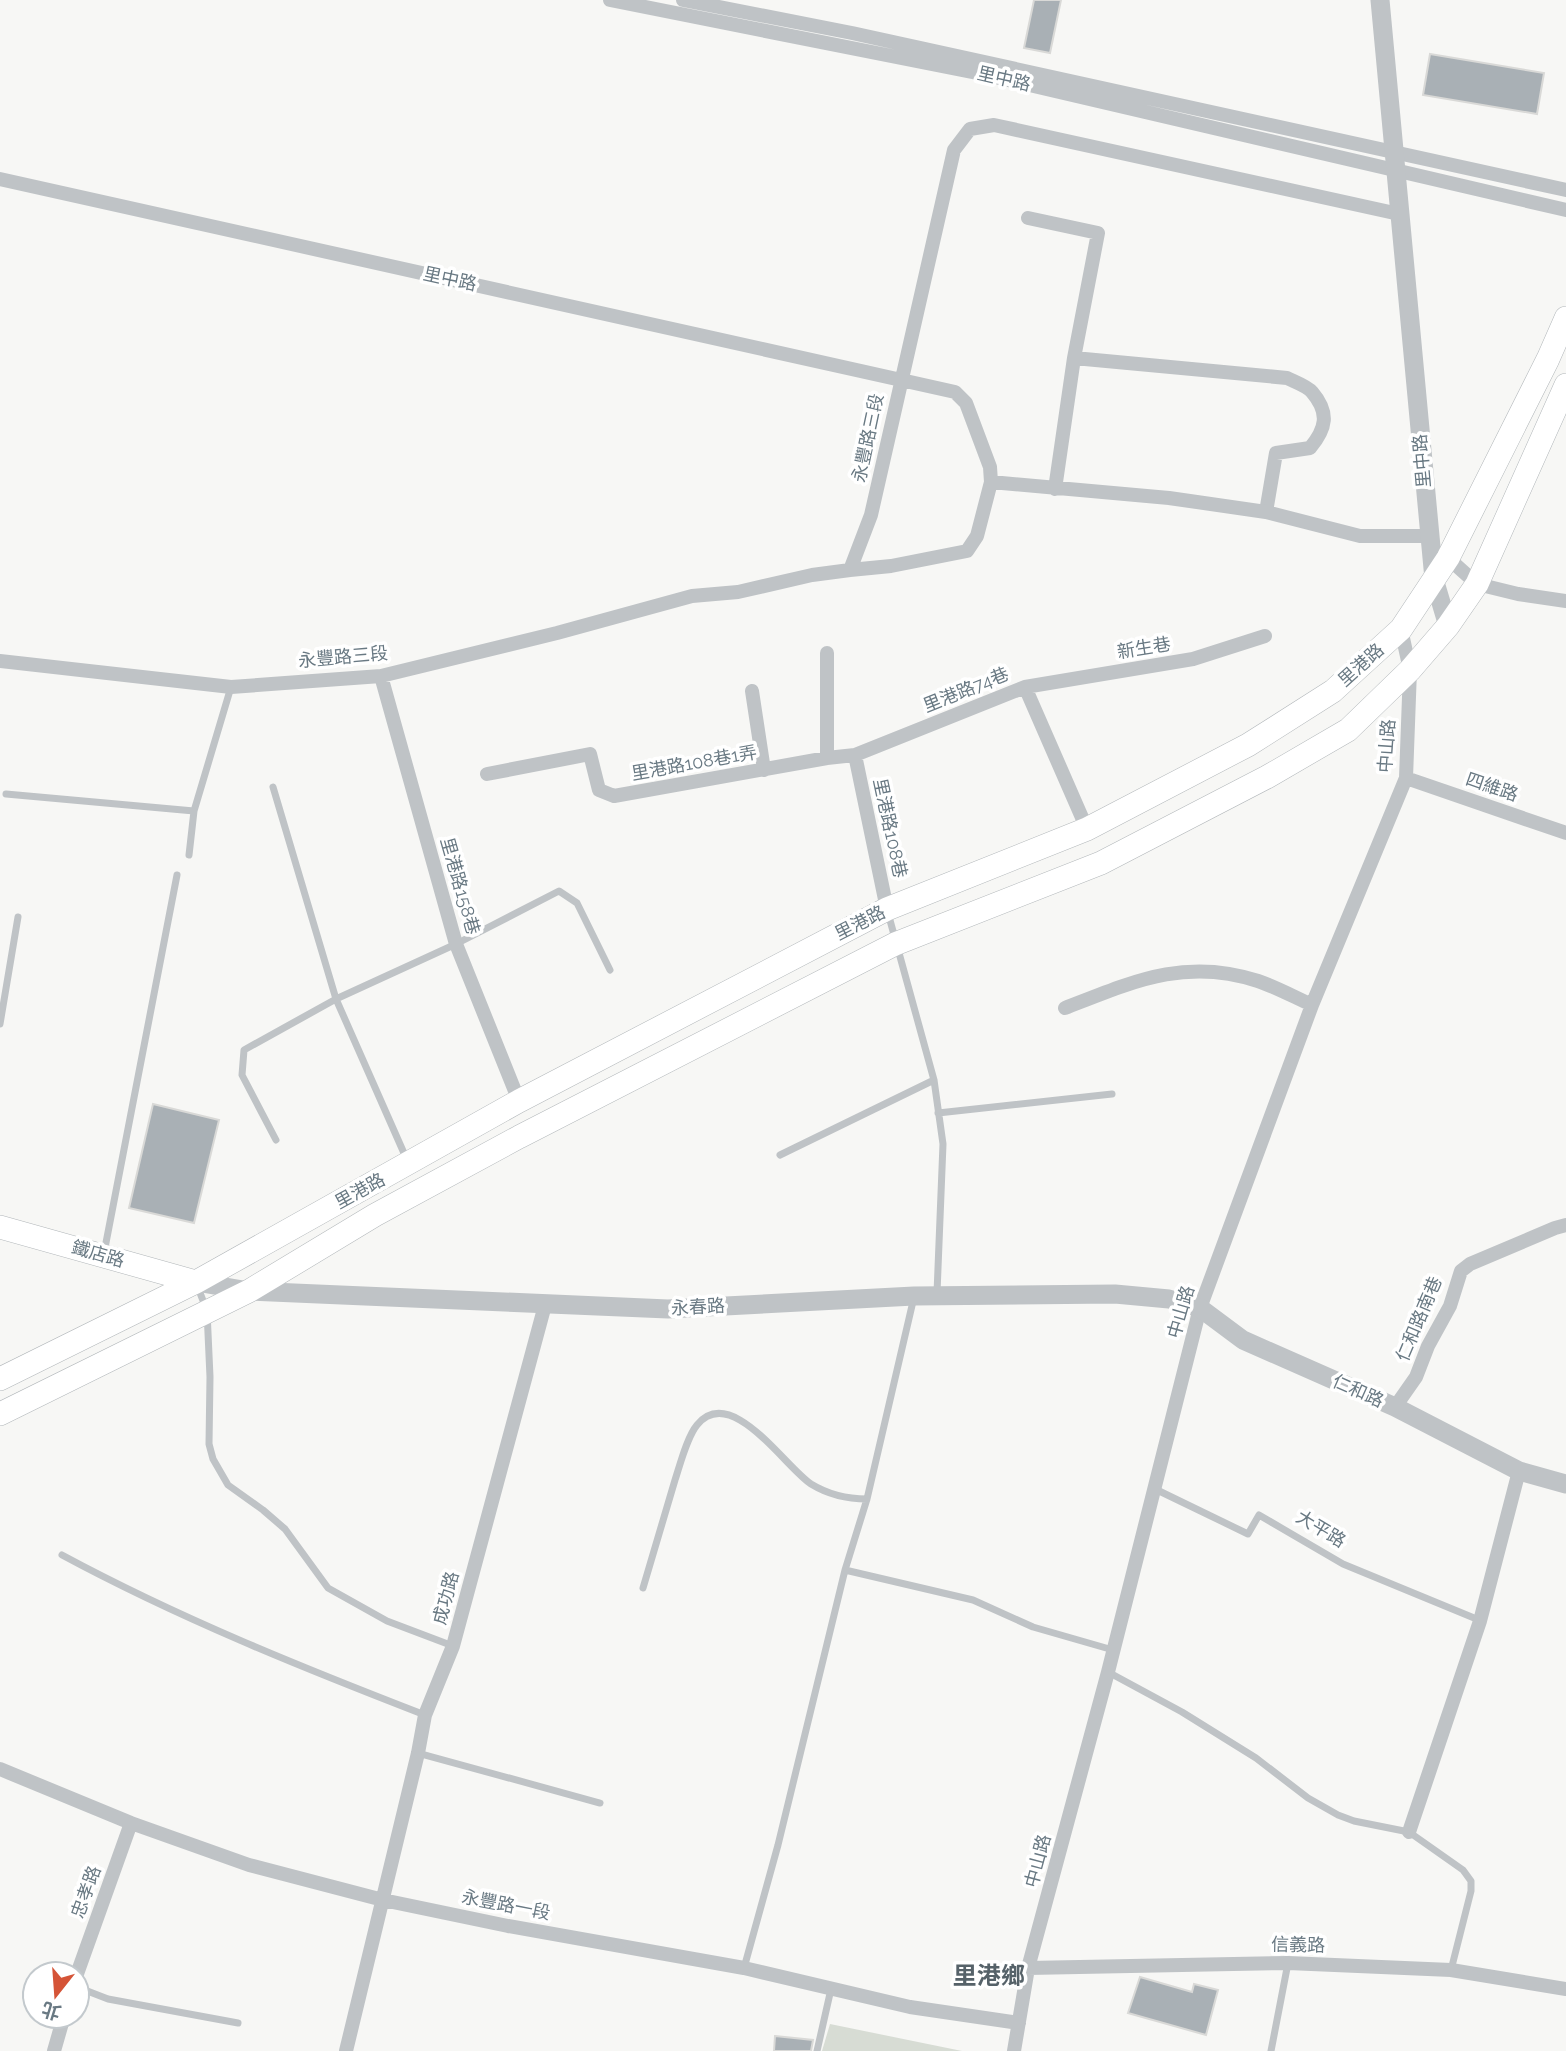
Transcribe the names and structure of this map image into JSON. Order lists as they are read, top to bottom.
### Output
{
  "streets": {
    "main road": ["里港路", "鐵店路"],
    "street": [
      "里中路",
      "永豐路三段",
      "新生巷",
      "里港路74巷",
      "中山路",
      "里港路108巷1弄",
      "四維路",
      "里港路108巷",
      "里港路158巷",
      "永春路",
      "仁和路南巷",
      "仁和路",
      "成功路",
      "忠孝路",
      "永豐路一段",
      "信義路"
    ],
    "lane": ["大平路"]
  },
  "crossings": [
    ["里中路", "永豐路三段"],
    ["里中路", "里港路"],
    ["永豐路三段", "里港路158巷"],
    ["新生巷", "里港路74巷"],
    ["里港路", "里港路74巷"],
    ["里港路", "中山路"],
    ["里港路", "里港路108巷"],
    ["里港路", "里港路158巷"],
    ["里港路", "鐵店路"],
    ["里港路", "永春路"],
    ["里港路74巷", "里港路108巷1弄"],
    ["里港路74巷", "里港路108巷"],
    ["中山路", "四維路"],
    ["中山路", "永春路"],
    ["中山路", "仁和路"],
    ["中山路", "大平路"],
    ["中山路", "永豐路一段"],
    ["中山路", "信義路"],
    ["里港路108巷1弄", "里港路108巷"],
    ["鐵店路", "永春路"],
    ["永春路", "仁和路"],
    ["永春路", "成功路"],
    ["仁和路南巷", "仁和路"],
    ["成功路", "永豐路一段"],
    ["忠孝路", "永豐路一段"]
  ],
  "districts": ["里港鄉"],
  "north": "bottom"
}
